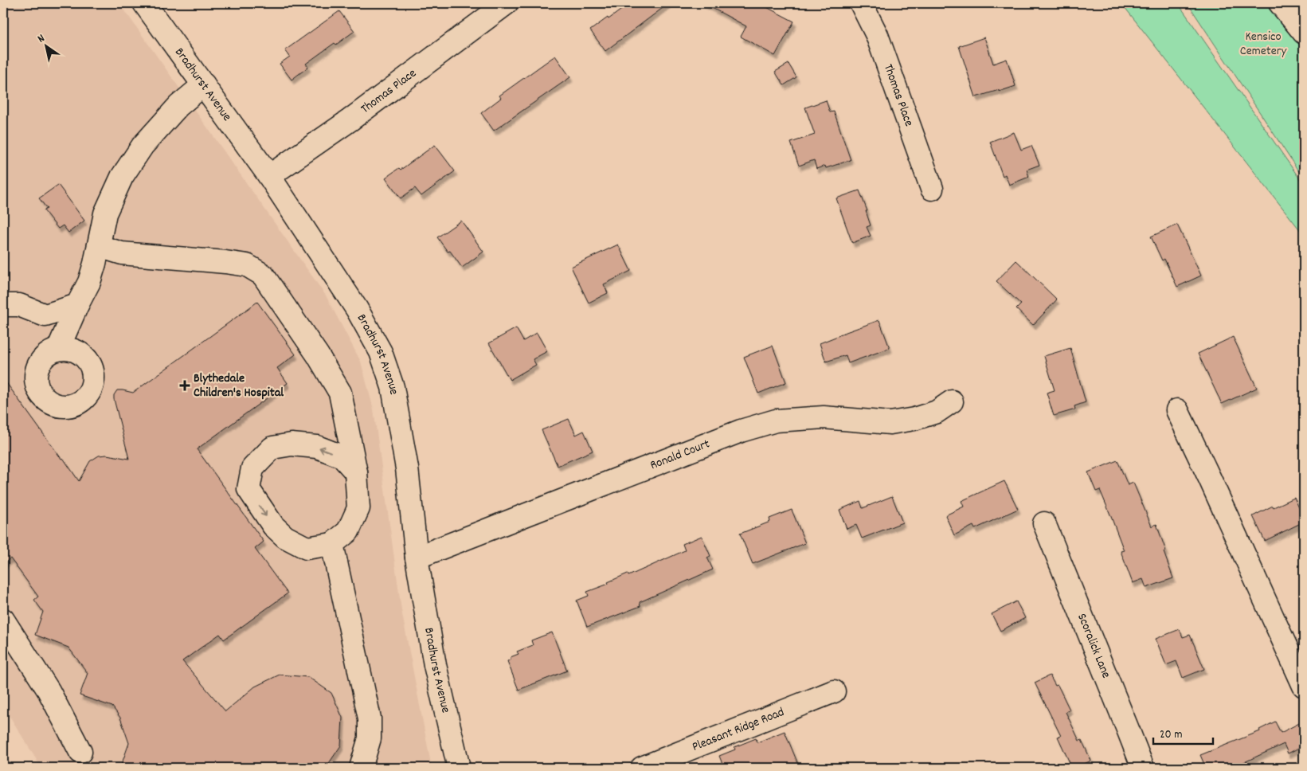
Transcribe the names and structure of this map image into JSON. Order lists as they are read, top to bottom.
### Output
{
  "streets": {
    "street": [
      "Bradhurst Avenue",
      "Thomas Place",
      "Ronald Court",
      "Scoralick Lane",
      "Pleasant Ridge Road"
    ]
  },
  "crossings": [
    ["Bradhurst Avenue", "Thomas Place"],
    ["Bradhurst Avenue", "Ronald Court"]
  ],
  "parks": ["Kensico Cemetery"],
  "places": {
    "health": ["Blythedale Children's Hospital"]
  },
  "scale_bar": "20 m",
  "north": "top left"
}
